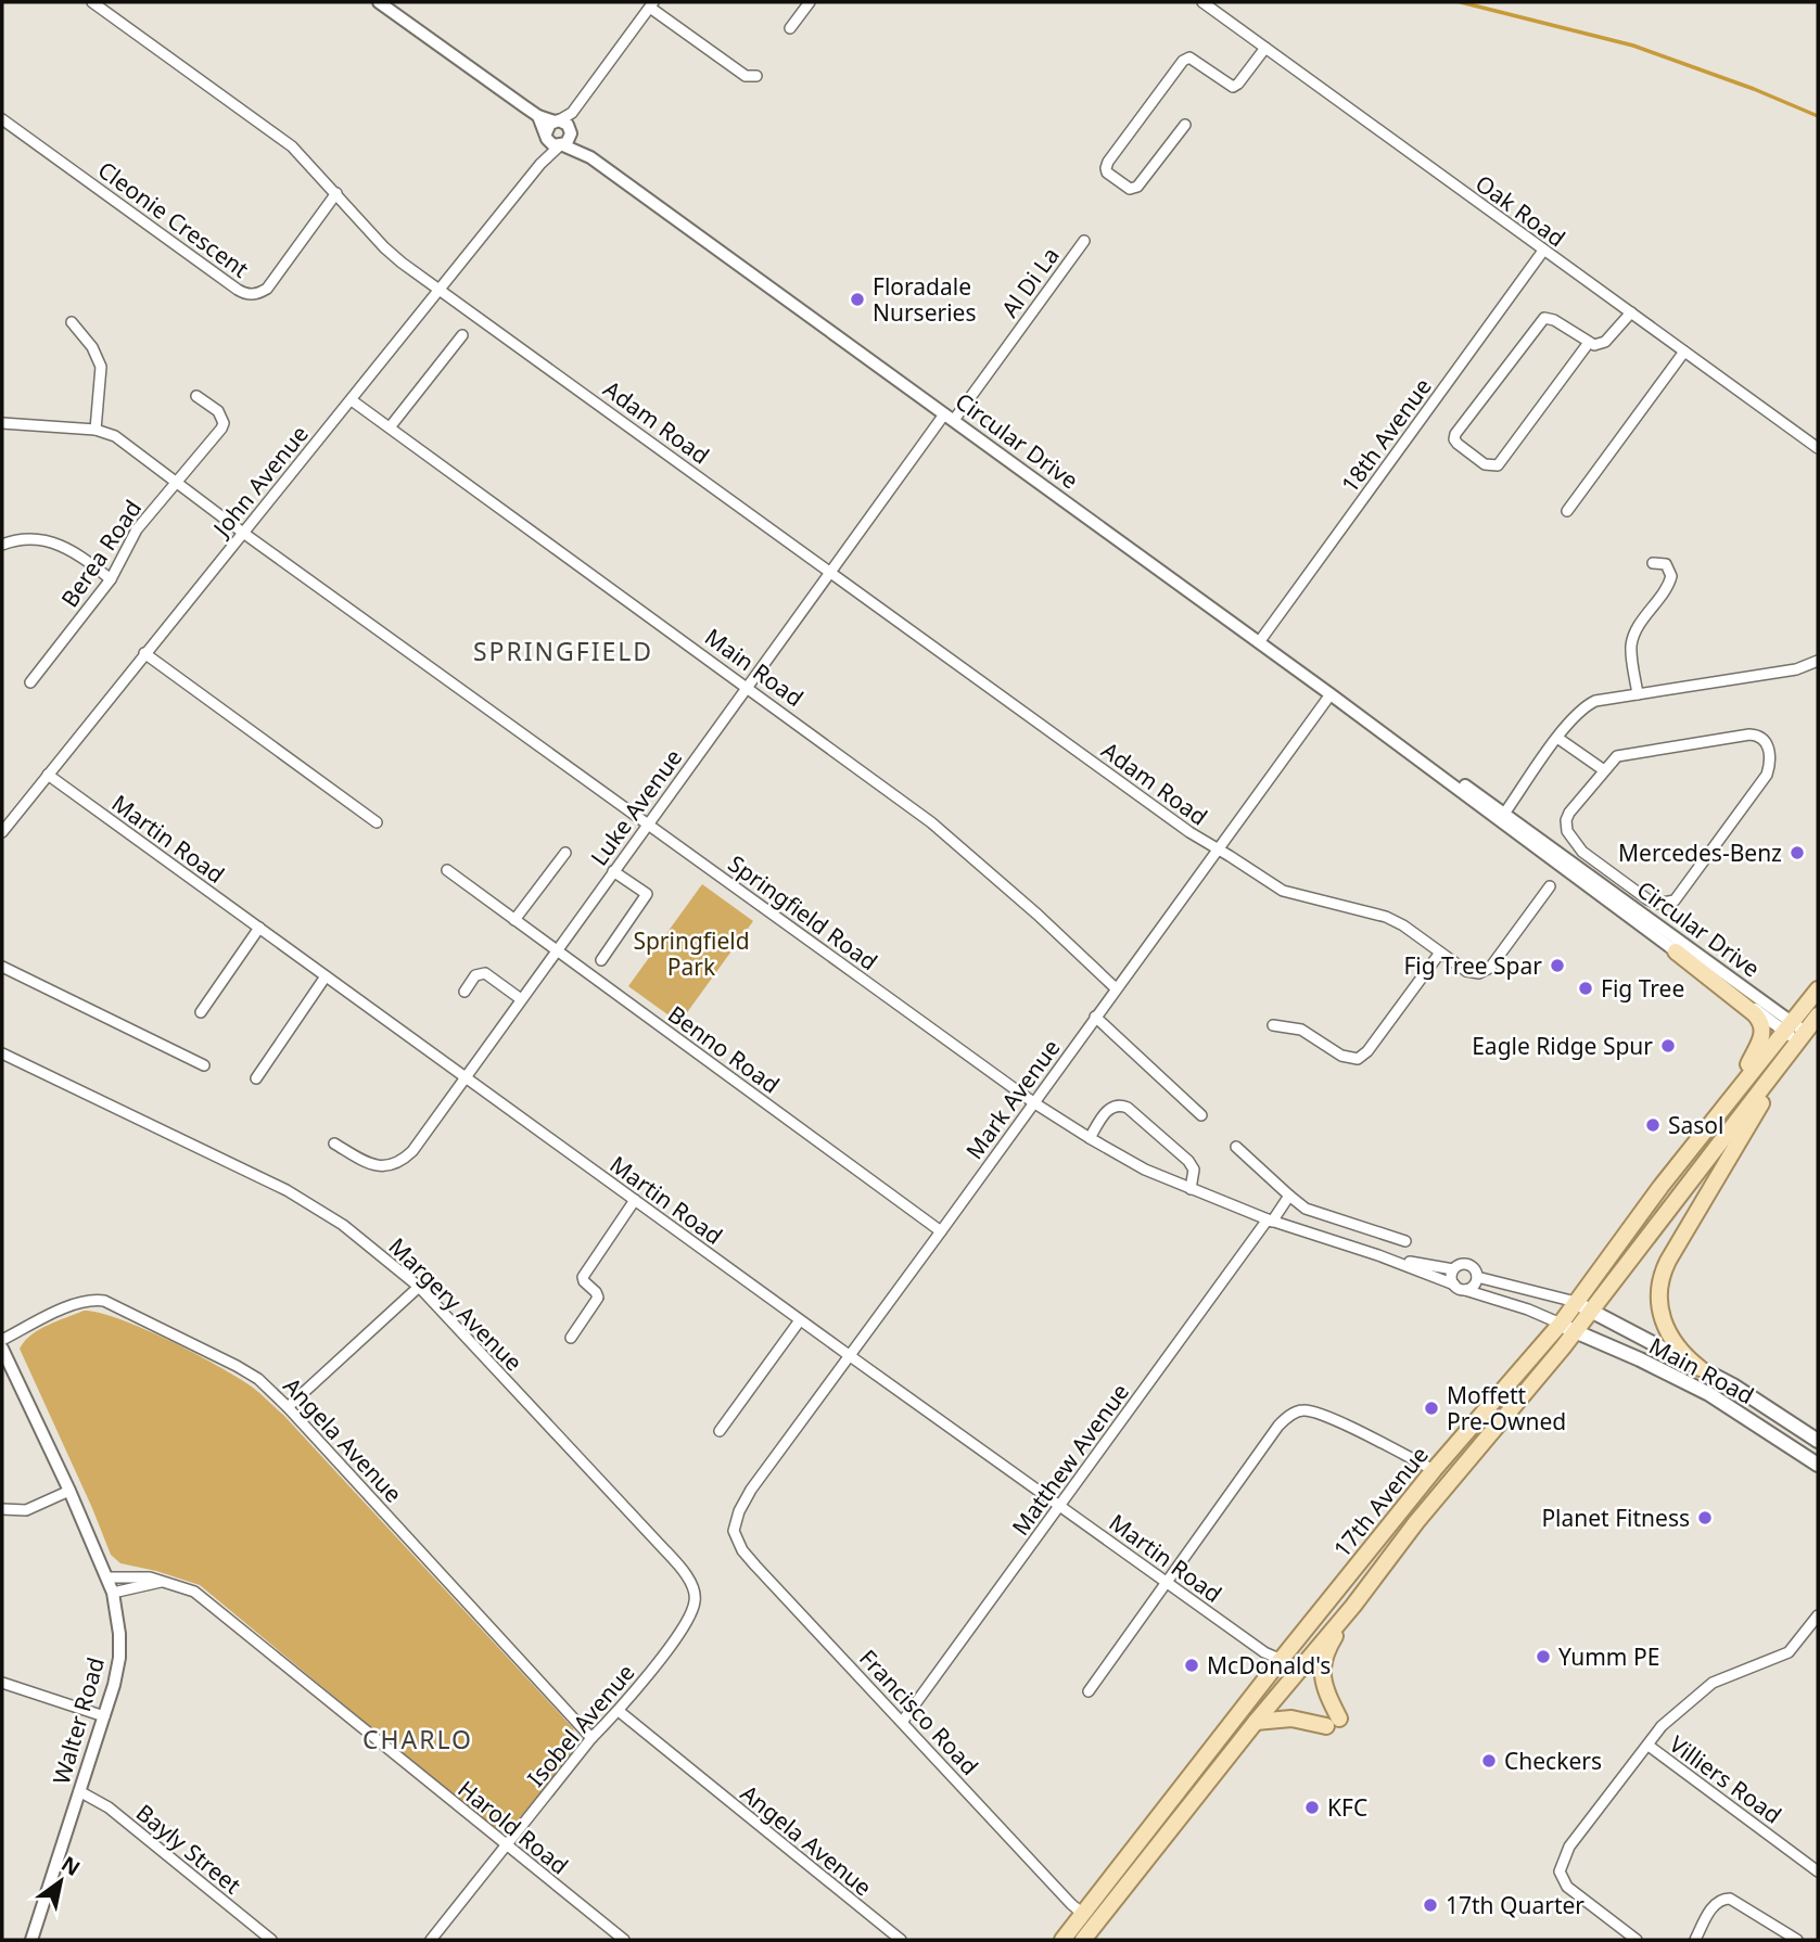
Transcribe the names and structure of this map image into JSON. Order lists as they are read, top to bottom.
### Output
{
  "streets": {
    "main road": ["Main Road", "17th Avenue"],
    "street": [
      "Oak Road",
      "Cleonie Crescent",
      "Al Di La",
      "Adam Road",
      "18th Avenue",
      "Circular Drive",
      "John Avenue",
      "Berea Road",
      "Luke Avenue",
      "Martin Road",
      "Springfield Road",
      "Benno Road",
      "Mark Avenue",
      "Margery Avenue",
      "Angela Avenue",
      "Matthew Avenue",
      "Francisco Road",
      "Walter Road",
      "Isobel Avenue",
      "Villiers Road",
      "Harold Road",
      "Bayly Street"
    ]
  },
  "crossings": [
    ["Oak Road", "18th Avenue"],
    ["Cleonie Crescent", "Adam Road"],
    ["Al Di La", "Circular Drive"],
    ["Al Di La", "Luke Avenue"],
    ["Adam Road", "John Avenue"],
    ["Adam Road", "Luke Avenue"],
    ["Adam Road", "Mark Avenue"],
    ["18th Avenue", "Circular Drive"],
    ["Circular Drive", "John Avenue"],
    ["Circular Drive", "Luke Avenue"],
    ["Circular Drive", "Mark Avenue"],
    ["Circular Drive", "17th Avenue"],
    ["John Avenue", "Main Road"],
    ["John Avenue", "Martin Road"],
    ["John Avenue", "Springfield Road"],
    ["Berea Road", "Springfield Road"],
    ["Main Road", "Luke Avenue"],
    ["Main Road", "Mark Avenue"],
    ["Main Road", "17th Avenue"],
    ["Luke Avenue", "Martin Road"],
    ["Luke Avenue", "Springfield Road"],
    ["Luke Avenue", "Benno Road"],
    ["Martin Road", "Mark Avenue"],
    ["Martin Road", "Matthew Avenue"],
    ["Martin Road", "17th Avenue"],
    ["Springfield Road", "Mark Avenue"],
    ["Springfield Road", "Matthew Avenue"],
    ["Benno Road", "Mark Avenue"],
    ["Mark Avenue", "Francisco Road"],
    ["Margery Avenue", "Isobel Avenue"],
    ["Angela Avenue", "Isobel Avenue"],
    ["Matthew Avenue", "Francisco Road"],
    ["17th Avenue", "Francisco Road"],
    ["Walter Road", "Harold Road"],
    ["Walter Road", "Bayly Street"],
    ["Isobel Avenue", "Harold Road"]
  ],
  "districts": ["SPRINGFIELD", "CHARLO"],
  "parks": ["Springfield Park"],
  "places": [
    "Floradale Nurseries",
    "Mercedes-Benz",
    "Fig Tree Spar",
    "Fig Tree",
    "Eagle Ridge Spur",
    "Sasol",
    "Moffett Pre-Owned",
    "Planet Fitness",
    "Yumm PE",
    "McDonald's",
    "Checkers",
    "KFC",
    "17th Quarter"
  ],
  "north": "top right"
}
